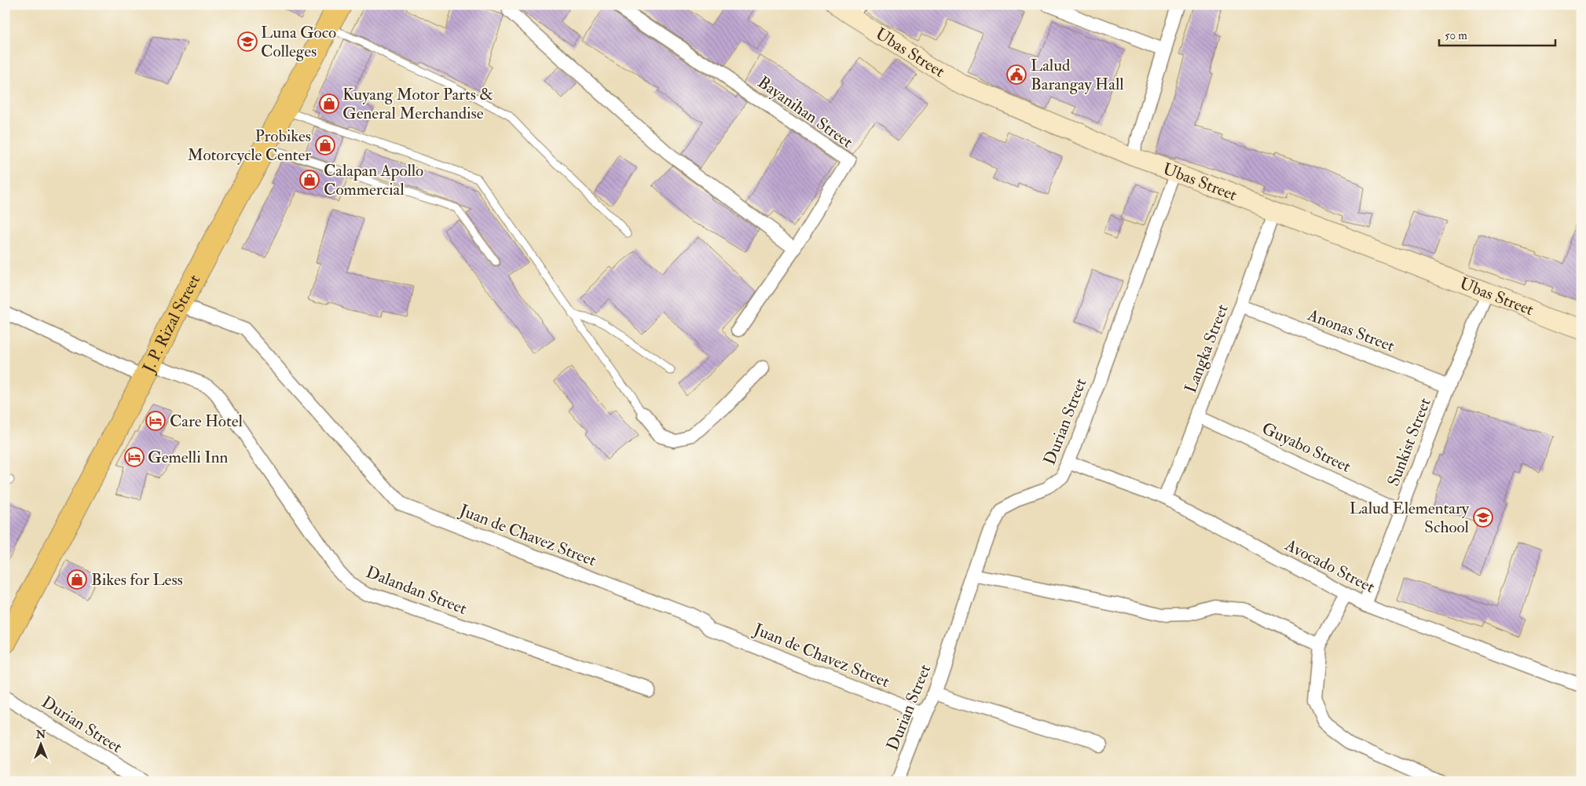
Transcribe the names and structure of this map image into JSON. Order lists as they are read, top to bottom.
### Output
{
  "streets": {
    "highway": ["J. P. Rizal Street"],
    "street": [
      "Ubas Street",
      "Bayanihan Street",
      "Anonas Street",
      "Langka Street",
      "Durian Street",
      "Sunkist Street",
      "Guyabo Street",
      "Juan de Chavez Street",
      "Avocado Street",
      "Dalandan Street"
    ]
  },
  "crossings": [
    ["Ubas Street", "Langka Street"],
    ["Ubas Street", "Durian Street"],
    ["Ubas Street", "Sunkist Street"],
    ["J. P. Rizal Street", "Juan de Chavez Street"],
    ["J. P. Rizal Street", "Dalandan Street"],
    ["Anonas Street", "Langka Street"],
    ["Anonas Street", "Sunkist Street"],
    ["Langka Street", "Guyabo Street"],
    ["Langka Street", "Avocado Street"],
    ["Durian Street", "Juan de Chavez Street"],
    ["Durian Street", "Avocado Street"],
    ["Sunkist Street", "Guyabo Street"],
    ["Sunkist Street", "Avocado Street"]
  ],
  "places": {
    "school or university": ["Luna Goco Colleges", "Lalud Elementary School"],
    "public building": ["Lalud Barangay Hall"],
    "shop": [
      "Kuyang Motor Parts & General Merchandise",
      "Probikes Motorcycle Center",
      "Calapan Apollo Commercial",
      "Bikes for Less"
    ],
    "hotel": ["Care Hotel", "Gemelli Inn"]
  },
  "scale_bar": "50 m",
  "north": "top"
}
